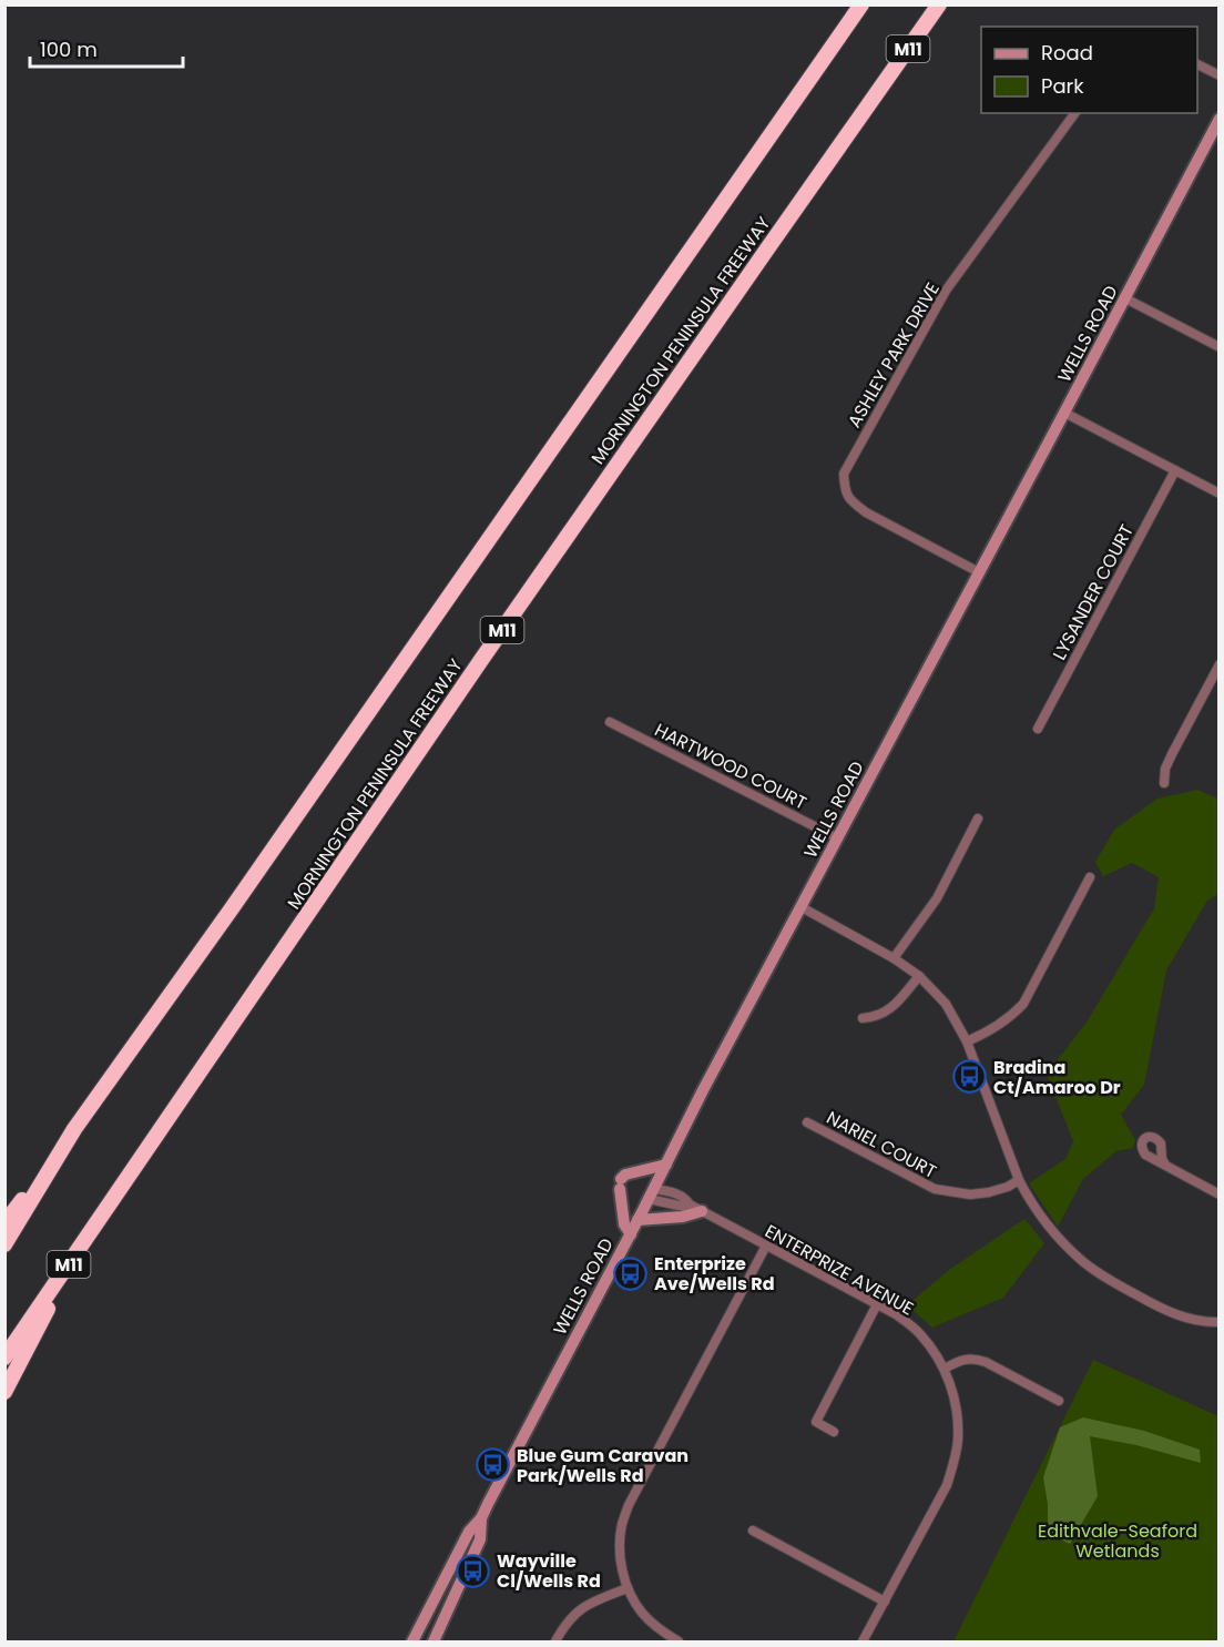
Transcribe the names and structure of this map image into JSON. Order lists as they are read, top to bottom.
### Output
{
  "streets": {
    "highway": ["M11", "MORNINGTON PENINSULA FREEWAY"],
    "main road": ["WELLS ROAD"],
    "street": [
      "ASHLEY PARK DRIVE",
      "LYSANDER COURT",
      "HARTWOOD COURT",
      "NARIEL COURT",
      "ENTERPRIZE AVENUE"
    ]
  },
  "crossings": [
    ["WELLS ROAD", "ASHLEY PARK DRIVE"],
    ["WELLS ROAD", "HARTWOOD COURT"],
    ["WELLS ROAD", "ENTERPRIZE AVENUE"]
  ],
  "parks": ["Edithvale-Seaford Wetlands"],
  "places": {
    "bus stop": [
      "Bradina Ct/Amaroo Dr",
      "Enterprize Ave/Wells Rd",
      "Blue Gum Caravan Park/Wells Rd",
      "Wayville Cl/Wells Rd"
    ]
  },
  "legend": ["Road", "Park"],
  "scale_bar": "100 m"
}
